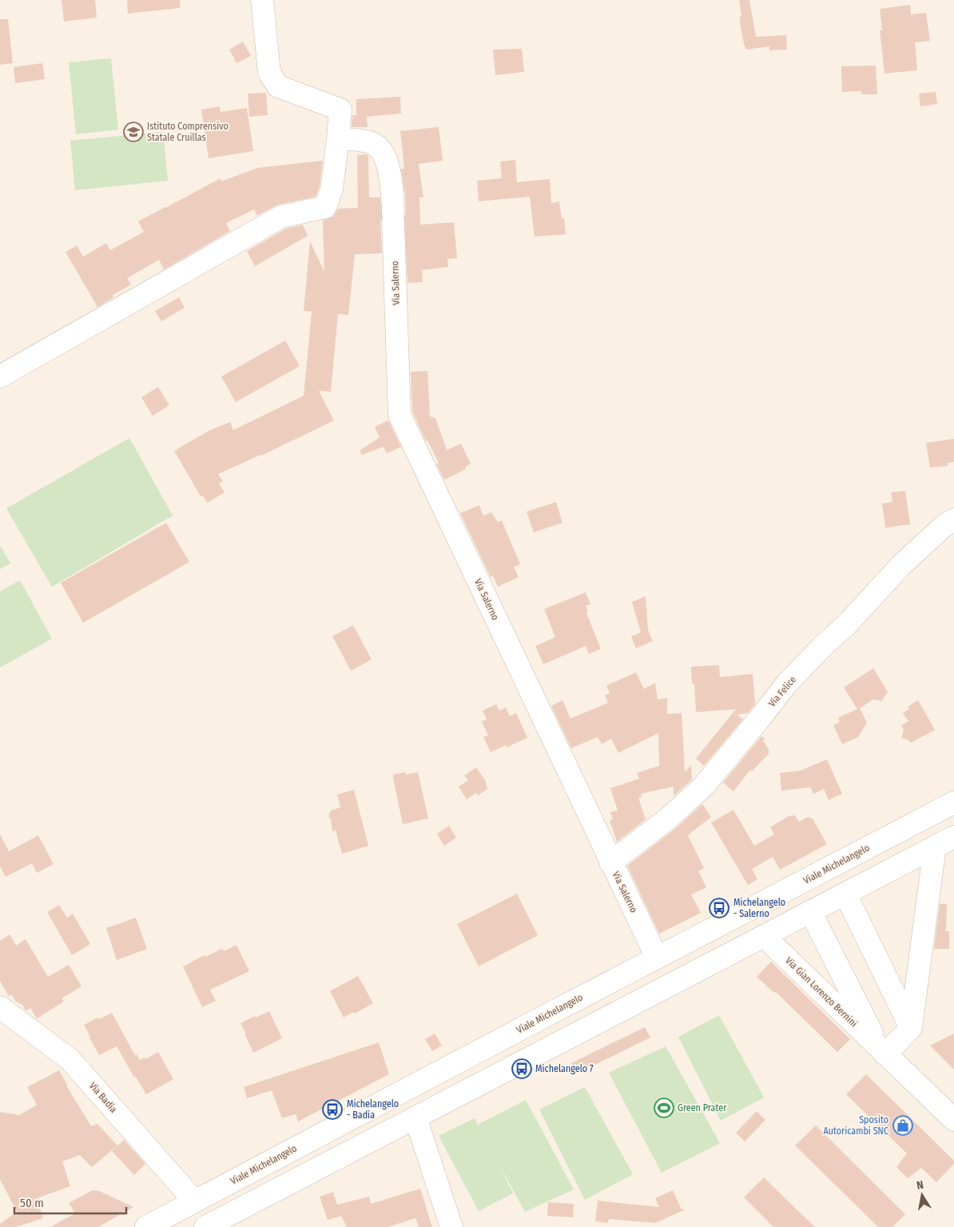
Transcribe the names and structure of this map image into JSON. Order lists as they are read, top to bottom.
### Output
{
  "streets": {
    "street": [
      "Via Salerno",
      "Via Felice",
      "Viale Michelangelo",
      "Via Gian Lorenzo Bernini",
      "Via Badia"
    ]
  },
  "crossings": [
    ["Via Salerno", "Via Felice"],
    ["Via Salerno", "Viale Michelangelo"],
    ["Viale Michelangelo", "Via Badia"]
  ],
  "places": {
    "school or university": ["Istituto Comprensivo Statale Cruillas"],
    "bus stop": ["Michelangelo - Salerno", "Michelangelo 7", "Michelangelo - Badia"],
    "sports": ["Green Prater"],
    "shop": ["Sposito Autoricambi SNC"]
  },
  "scale_bar": "50 m",
  "north": "top"
}
